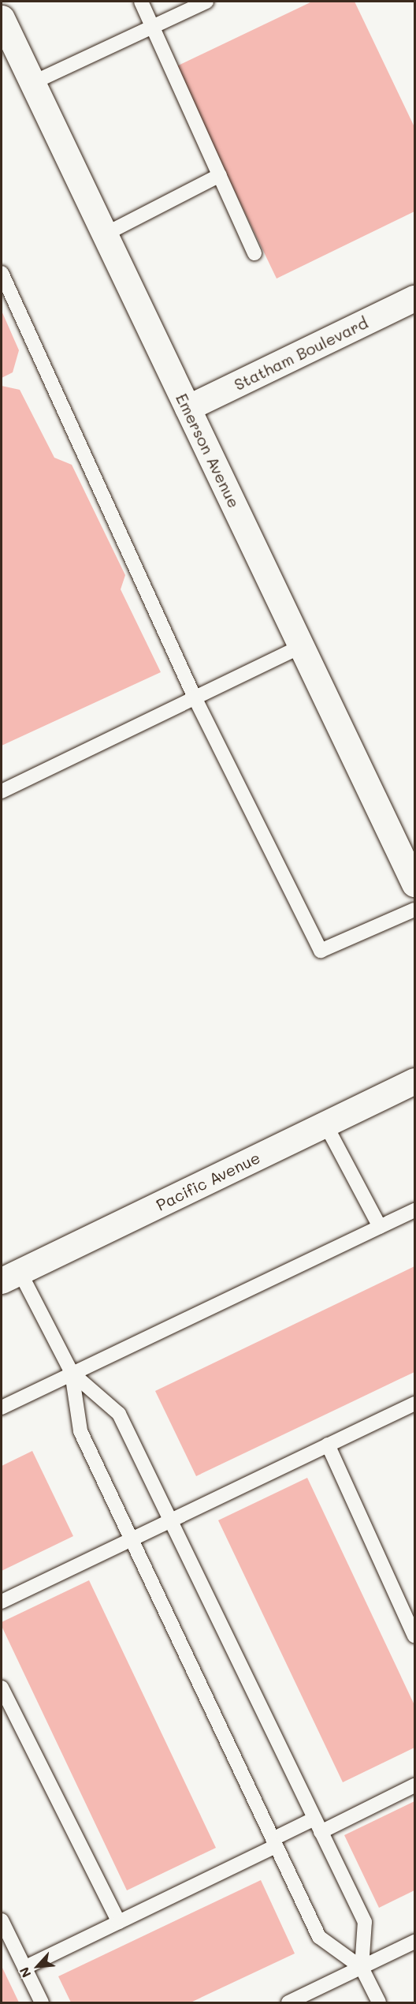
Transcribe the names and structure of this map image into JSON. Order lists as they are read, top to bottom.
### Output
{
  "streets": {
    "street": ["Statham Boulevard", "Emerson Avenue", "Pacific Avenue"]
  },
  "crossings": [
    ["Statham Boulevard", "Emerson Avenue"]
  ],
  "north": "bottom left"
}
